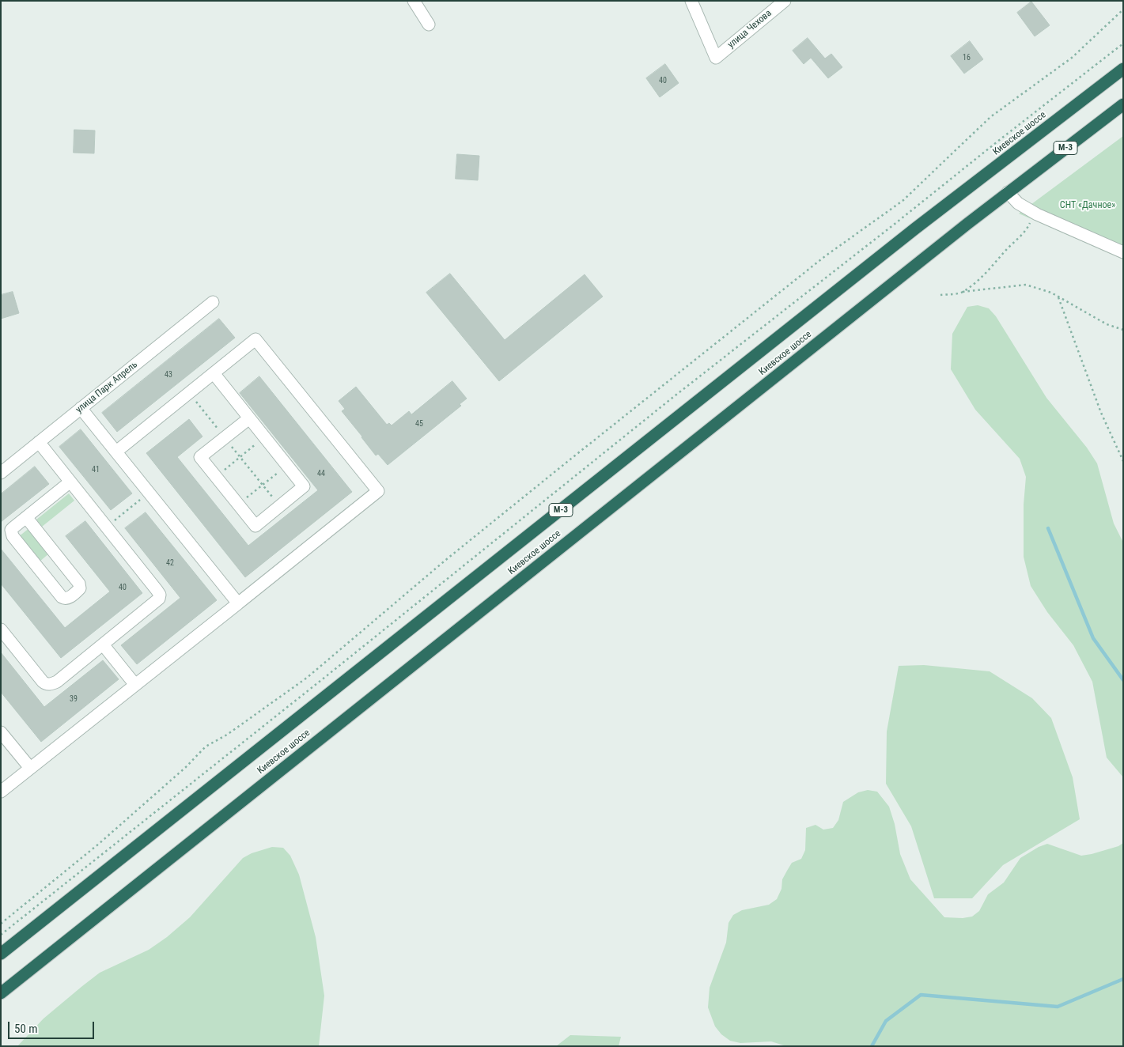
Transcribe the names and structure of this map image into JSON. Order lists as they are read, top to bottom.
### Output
{
  "streets": {
    "highway": ["Киевское шоссе", "М-3"],
    "street": ["улица Чехова", "улица Парк Апрель"]
  },
  "parks": ["СНТ «Дачное»"],
  "house_numbers": [
    "16",
    "40",
    "43",
    "45",
    "41",
    "44",
    "42",
    "40",
    "39"
  ],
  "scale_bar": "50 m"
}
